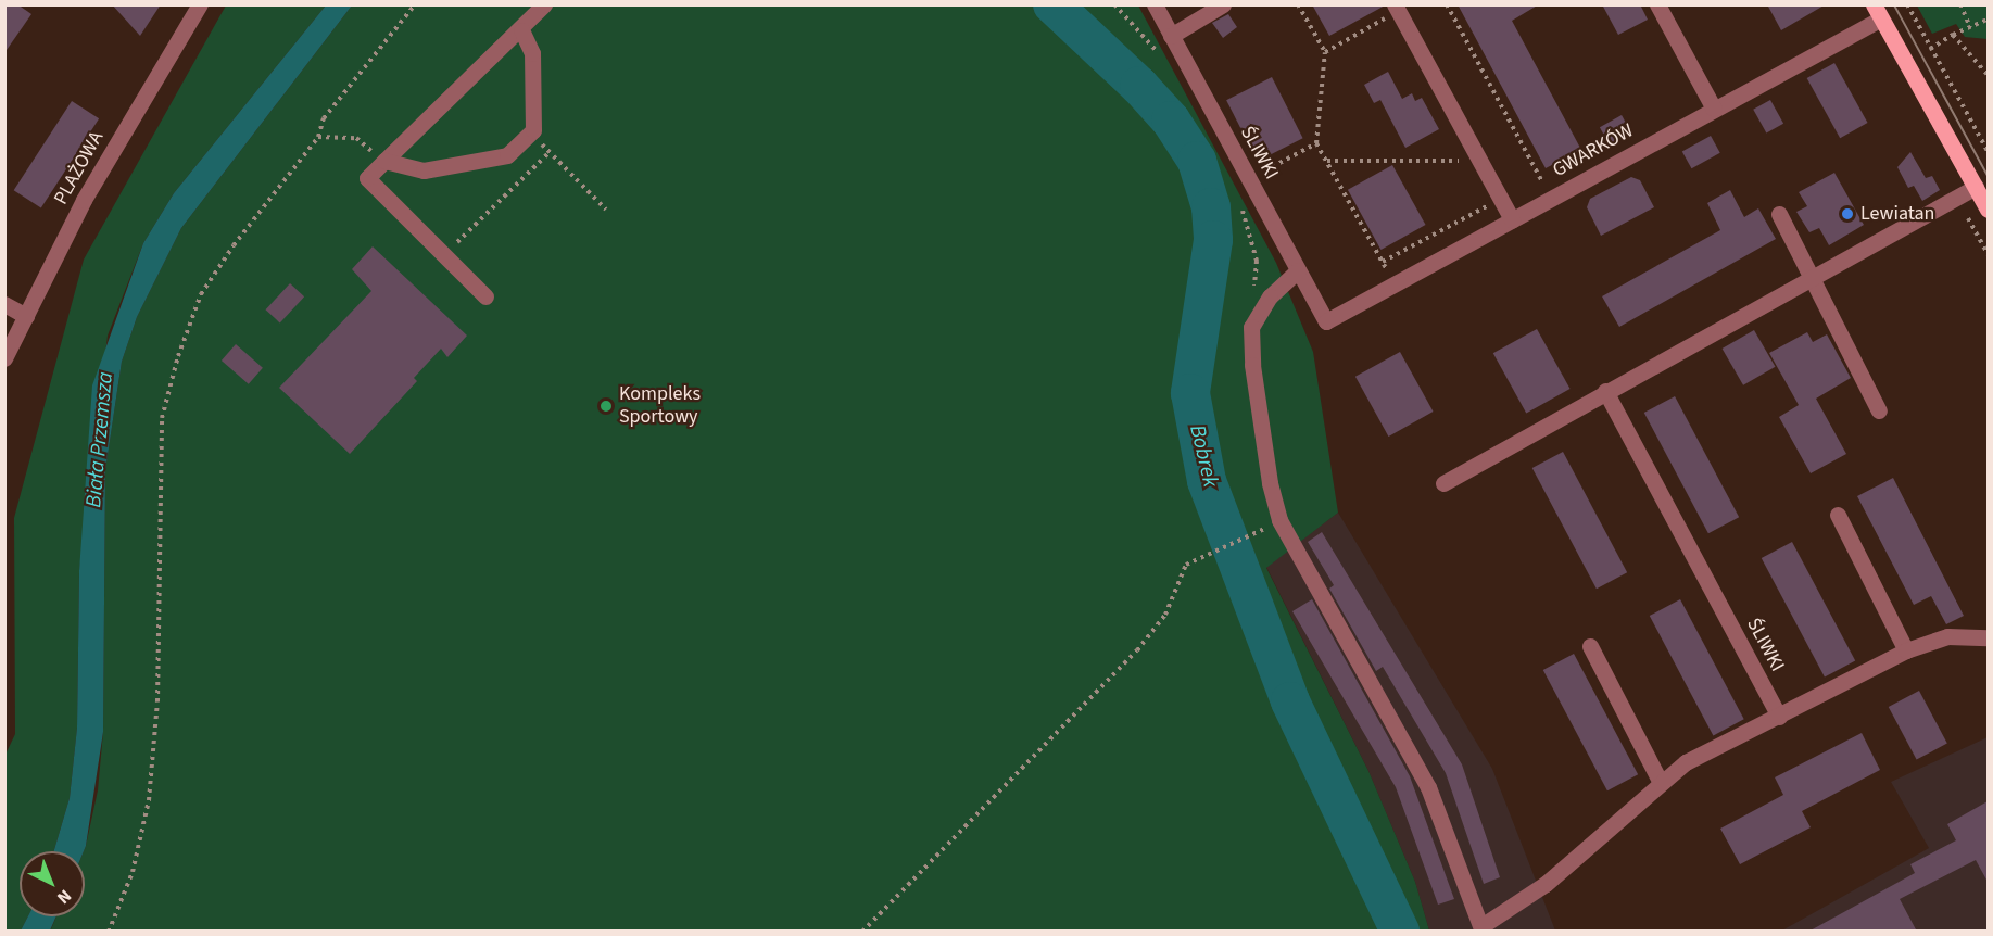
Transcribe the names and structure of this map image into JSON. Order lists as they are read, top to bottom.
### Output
{
  "streets": {
    "street": ["GWARKÓW", "ŚLIWKI", "PLAŻOWA"]
  },
  "crossings": [
    ["GWARKÓW", "ŚLIWKI"]
  ],
  "water": ["Biała Przemsza", "Bobrek"],
  "places": ["Lewiatan", "Kompleks Sportowy"],
  "north": "bottom right"
}
